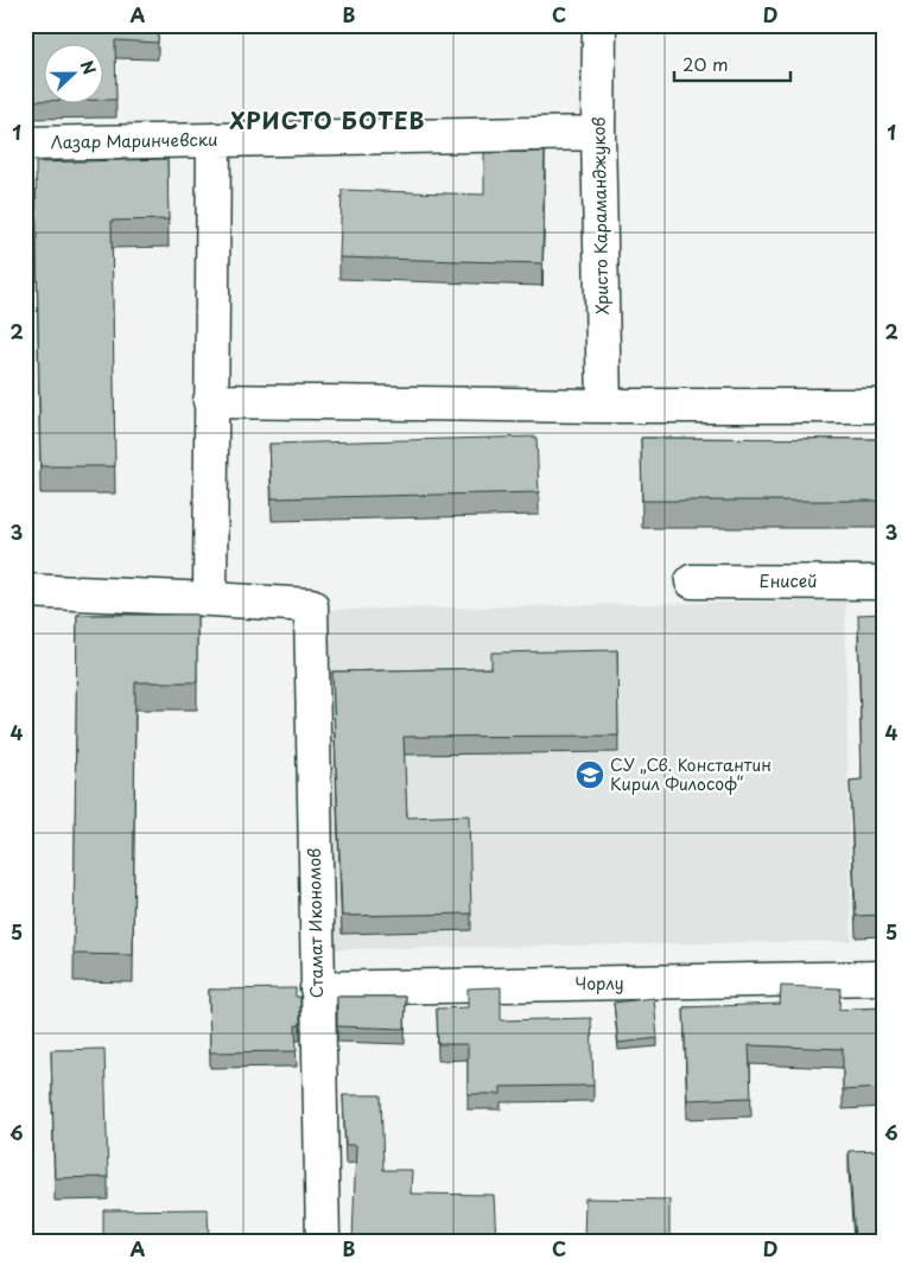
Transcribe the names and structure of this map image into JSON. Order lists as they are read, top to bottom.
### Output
{
  "streets": {
    "street": [
      "Лазар Маринчевски",
      "Христо Караманджуков",
      "Енисей",
      "Стамат Икономов",
      "Чорлу"
    ]
  },
  "crossings": [
    ["Лазар Маринчевски", "Христо Караманджуков"],
    ["Стамат Икономов", "Чорлу"]
  ],
  "districts": ["ХРИСТО БОТЕВ"],
  "places": {
    "school or university": ["СУ „Св. Константин Кирил Философ“"]
  },
  "scale_bar": "20 m",
  "north": "right",
  "grid": {
    "columns": [
      "A",
      "B",
      "C",
      "D"
    ],
    "rows": [
      "1",
      "2",
      "3",
      "4",
      "5",
      "6"
    ]
  }
}
